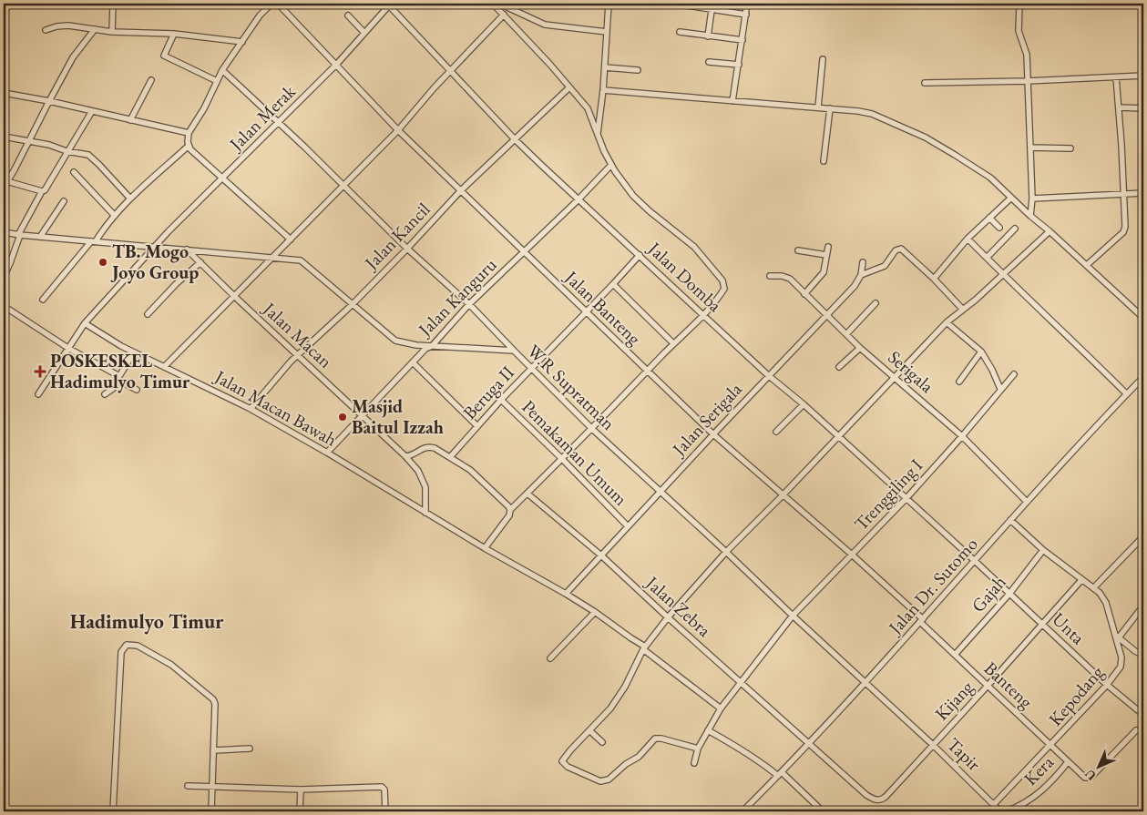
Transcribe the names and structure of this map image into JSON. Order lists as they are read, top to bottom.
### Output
{
  "streets": {
    "street": [
      "Jalan Merak",
      "Jalan Kancil",
      "Jalan Domba",
      "Jalan Kanguru",
      "Jalan Banteng",
      "Jalan Macan",
      "Serigala",
      "W.R Supratman",
      "Beruga II",
      "Jalan Macan Bawah",
      "Jalan Serigala",
      "Pemakaman Umum",
      "Trenggiling I",
      "Jalan Dr. Sutomo",
      "Gajah",
      "Jalan Zebra",
      "Unta",
      "Banteng",
      "Kepodang",
      "Kijang",
      "Tapir",
      "Kera"
    ]
  },
  "crossings": [
    ["Jalan Merak", "Jalan Domba"],
    ["Jalan Merak", "Jalan Banteng"],
    ["Jalan Merak", "W.R Supratman"],
    ["Jalan Merak", "Jalan Macan Bawah"],
    ["Jalan Kancil", "Jalan Domba"],
    ["Jalan Kancil", "Jalan Banteng"],
    ["Jalan Kancil", "Jalan Macan"],
    ["Jalan Kancil", "W.R Supratman"],
    ["Jalan Kancil", "Jalan Macan Bawah"],
    ["Jalan Domba", "Jalan Kanguru"],
    ["Jalan Domba", "Beruga II"],
    ["Jalan Domba", "Jalan Serigala"],
    ["Jalan Domba", "Trenggiling I"],
    ["Jalan Domba", "Jalan Dr. Sutomo"],
    ["Jalan Domba", "Unta"],
    ["Jalan Kanguru", "Jalan Banteng"],
    ["Jalan Kanguru", "Jalan Macan"],
    ["Jalan Kanguru", "W.R Supratman"],
    ["Jalan Kanguru", "Jalan Macan Bawah"],
    ["Jalan Banteng", "Beruga II"],
    ["Jalan Banteng", "Jalan Serigala"],
    ["Jalan Banteng", "Trenggiling I"],
    ["Jalan Banteng", "Jalan Dr. Sutomo"],
    ["Jalan Banteng", "Banteng"],
    ["Jalan Macan", "W.R Supratman"],
    ["Jalan Macan", "Jalan Macan Bawah"],
    ["Serigala", "Jalan Serigala"],
    ["Serigala", "Trenggiling I"],
    ["Serigala", "Jalan Dr. Sutomo"],
    ["W.R Supratman", "Beruga II"],
    ["W.R Supratman", "Jalan Serigala"],
    ["W.R Supratman", "Trenggiling I"],
    ["W.R Supratman", "Jalan Dr. Sutomo"],
    ["W.R Supratman", "Tapir"],
    ["Beruga II", "Pemakaman Umum"],
    ["Jalan Macan Bawah", "Jalan Serigala"],
    ["Jalan Macan Bawah", "Trenggiling I"],
    ["Jalan Serigala", "Pemakaman Umum"],
    ["Jalan Serigala", "Jalan Zebra"],
    ["Trenggiling I", "Jalan Zebra"],
    ["Jalan Dr. Sutomo", "Jalan Zebra"],
    ["Jalan Dr. Sutomo", "Unta"],
    ["Jalan Dr. Sutomo", "Banteng"],
    ["Jalan Dr. Sutomo", "Kepodang"],
    ["Jalan Dr. Sutomo", "Tapir"],
    ["Gajah", "Unta"],
    ["Gajah", "Banteng"],
    ["Gajah", "Kepodang"],
    ["Jalan Zebra", "Kijang"],
    ["Unta", "Kepodang"],
    ["Unta", "Kijang"],
    ["Banteng", "Kepodang"],
    ["Banteng", "Kijang"],
    ["Banteng", "Kera"],
    ["Kepodang", "Kijang"],
    ["Kepodang", "Tapir"],
    ["Kijang", "Tapir"]
  ],
  "districts": ["Hadimulyo Timur"],
  "places": {
    "other": ["TB. Mogo Joyo Group", "Masjid Baitul Izzah"],
    "health": ["POSKESKEL Hadimulyo Timur"]
  },
  "north": "bottom left"
}
